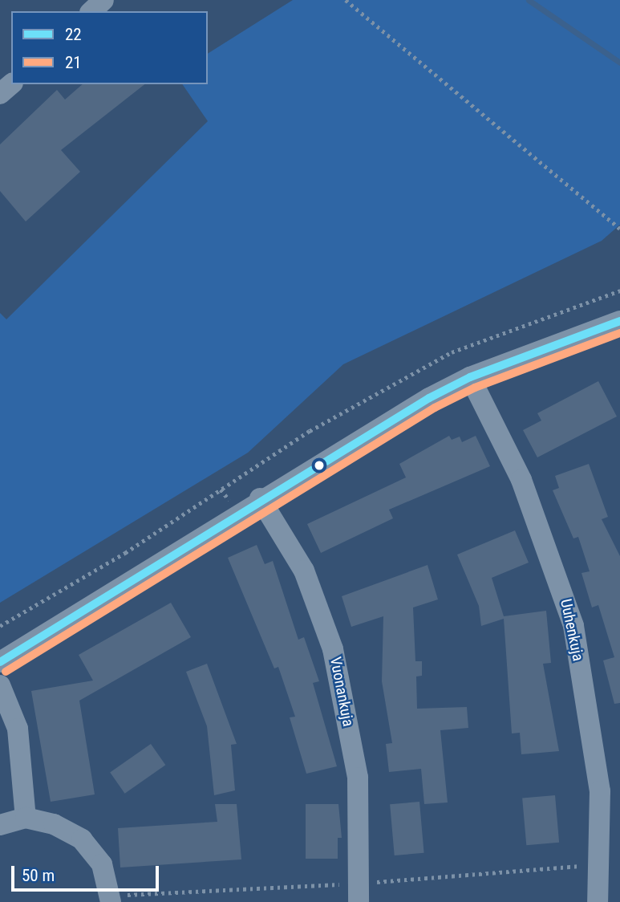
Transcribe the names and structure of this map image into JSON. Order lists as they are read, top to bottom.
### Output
{
  "streets": {
    "street": ["Uuhenkuja", "Vuonankuja"]
  },
  "lines": ["transit line 22", "transit line 21"],
  "legend": ["22", "21"],
  "scale_bar": "50 m"
}
